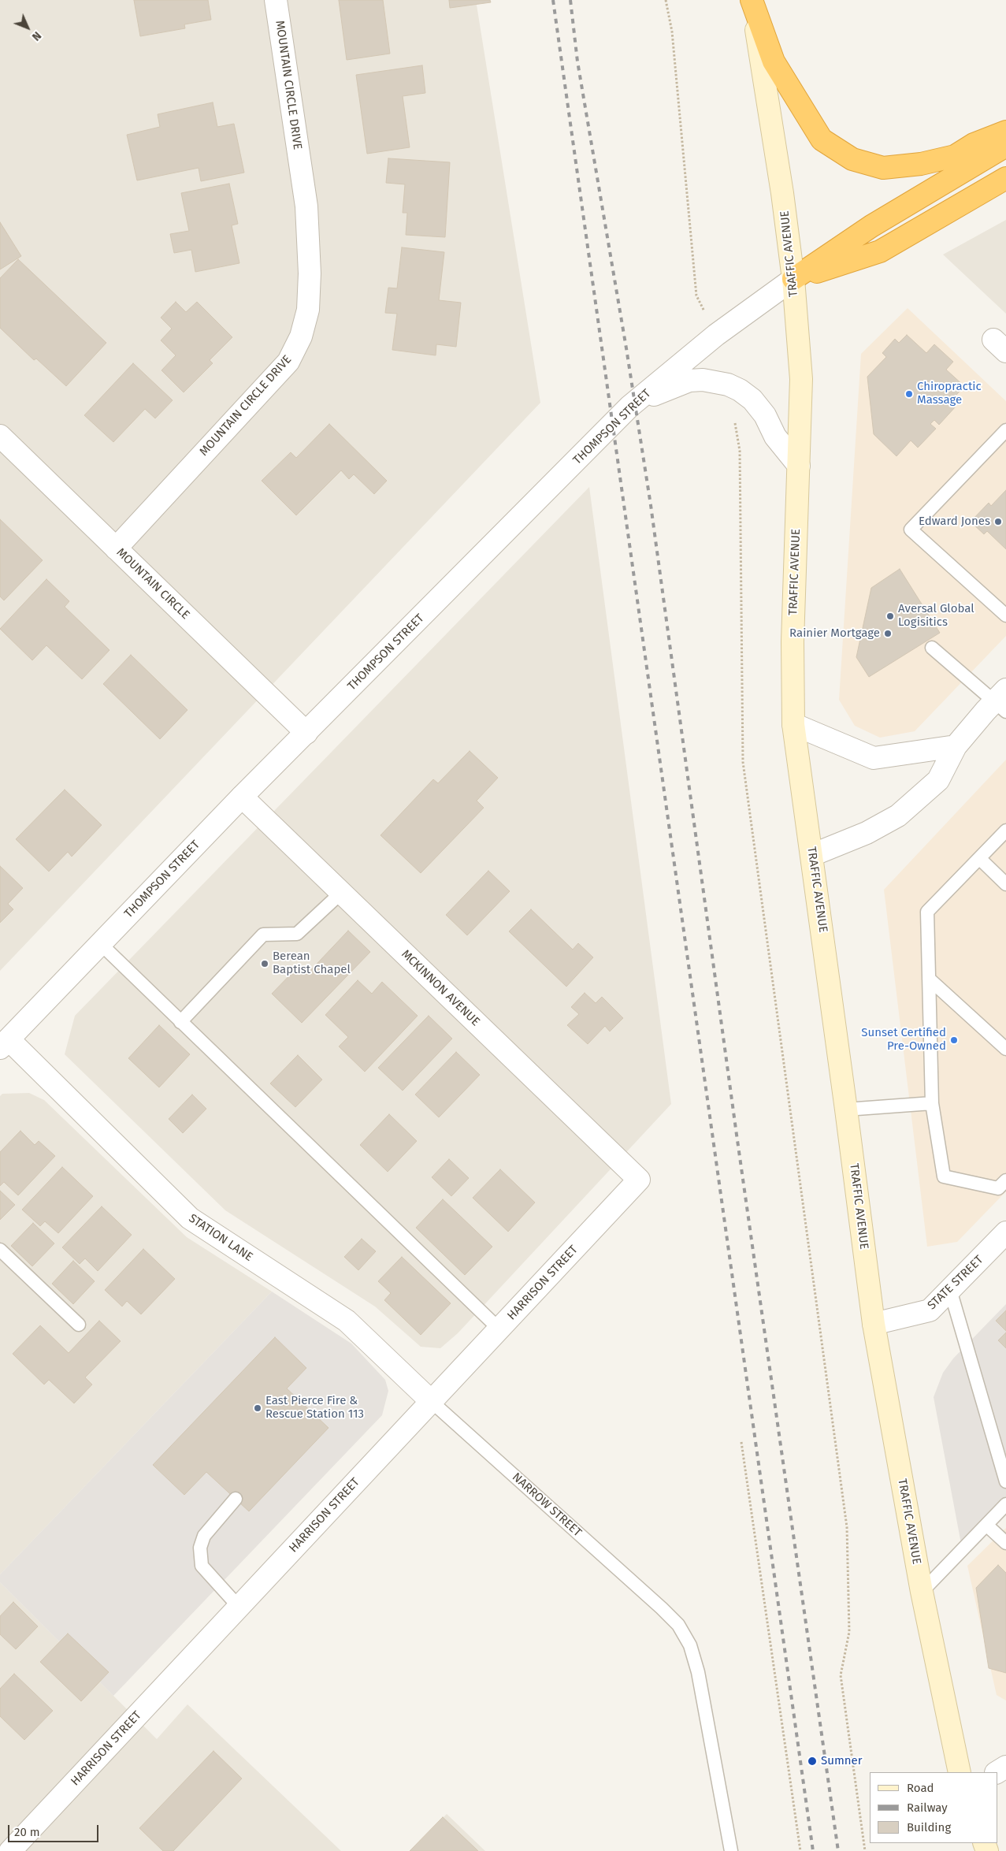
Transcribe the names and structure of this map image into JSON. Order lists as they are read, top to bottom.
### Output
{
  "streets": {
    "main road": ["TRAFFIC AVENUE"],
    "street": [
      "MOUNTAIN CIRCLE DRIVE",
      "THOMPSON STREET",
      "MOUNTAIN CIRCLE",
      "MCKINNON AVENUE",
      "STATION LANE",
      "HARRISON STREET",
      "STATE STREET"
    ],
    "lane": ["NARROW STREET"]
  },
  "crossings": [
    ["MOUNTAIN CIRCLE DRIVE", "MOUNTAIN CIRCLE"],
    ["TRAFFIC AVENUE", "THOMPSON STREET"],
    ["TRAFFIC AVENUE", "STATE STREET"],
    ["THOMPSON STREET", "MOUNTAIN CIRCLE"],
    ["THOMPSON STREET", "MCKINNON AVENUE"],
    ["THOMPSON STREET", "STATION LANE"],
    ["MCKINNON AVENUE", "HARRISON STREET"],
    ["STATION LANE", "HARRISON STREET"],
    ["STATION LANE", "NARROW STREET"],
    ["HARRISON STREET", "NARROW STREET"]
  ],
  "places": [
    "Chiropractic Massage",
    "Edward Jones",
    "Aversal Global Logisitics",
    "Rainier Mortgage",
    "Berean Baptist Chapel",
    "Sunset Certified Pre-Owned",
    "East Pierce Fire & Rescue Station 113",
    "Sumner"
  ],
  "legend": ["Road", "Railway", "Building"],
  "scale_bar": "20 m",
  "north": "bottom right"
}
